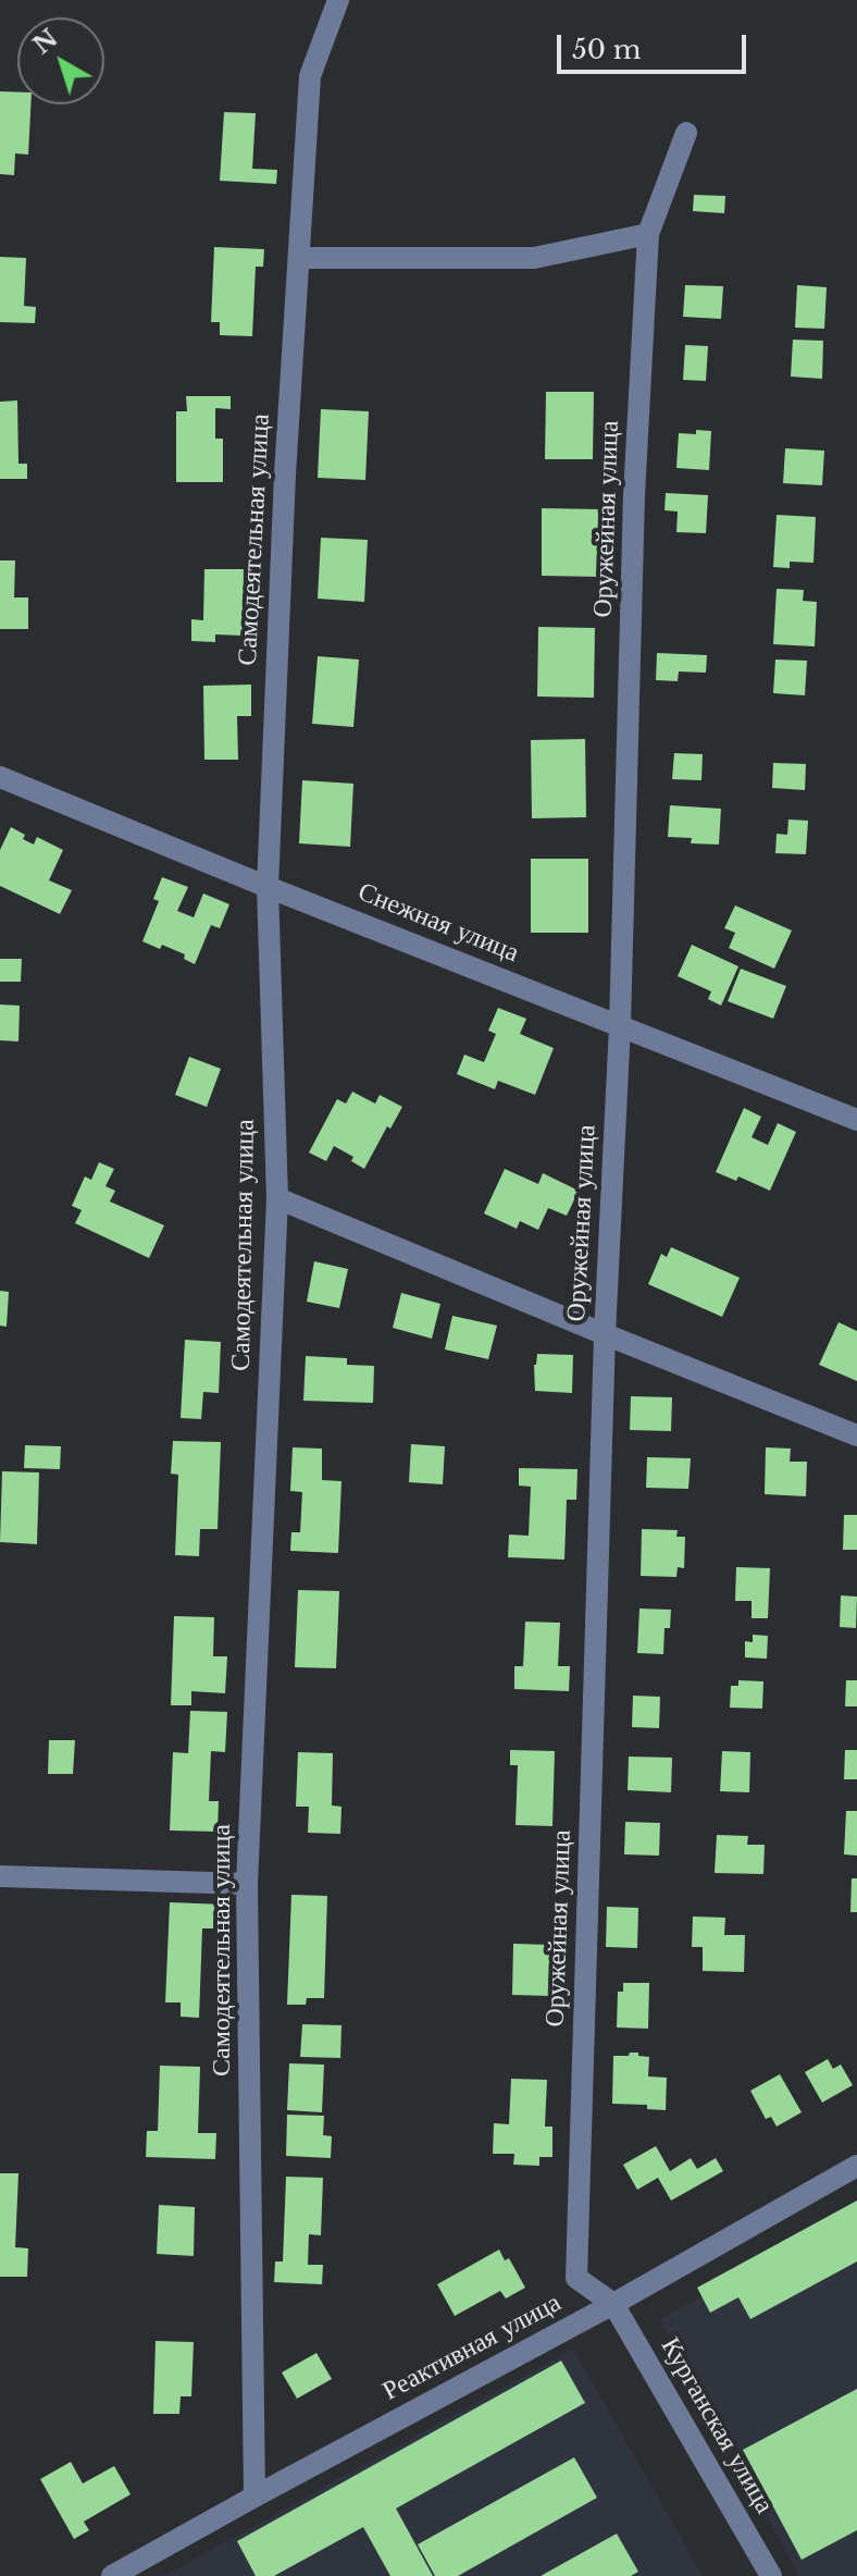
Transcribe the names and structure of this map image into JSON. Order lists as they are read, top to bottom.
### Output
{
  "streets": {
    "street": [
      "Оружейная улица",
      "Самодеятельная улица",
      "Снежная улица",
      "Реактивная улица",
      "Курганская улица"
    ]
  },
  "crossings": [
    ["Оружейная улица", "Снежная улица"],
    ["Оружейная улица", "Реактивная улица"],
    ["Оружейная улица", "Курганская улица"],
    ["Самодеятельная улица", "Снежная улица"],
    ["Самодеятельная улица", "Реактивная улица"],
    ["Реактивная улица", "Курганская улица"]
  ],
  "scale_bar": "50 m",
  "north": "top left"
}
